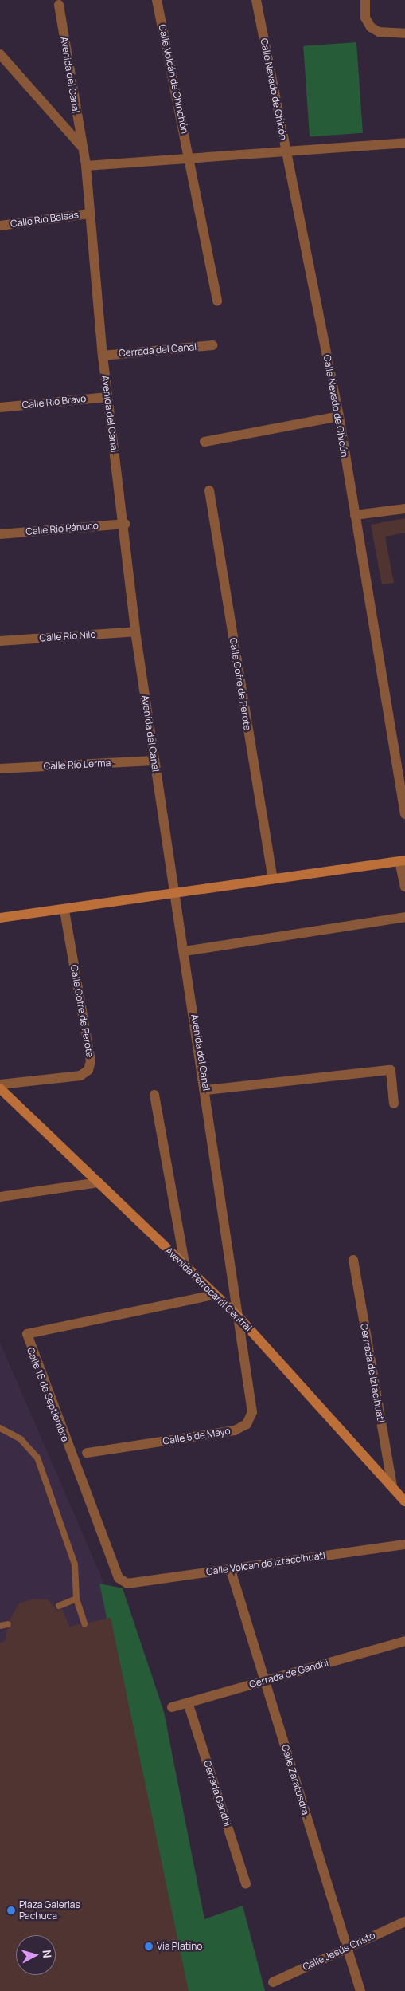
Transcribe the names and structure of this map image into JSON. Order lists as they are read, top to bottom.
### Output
{
  "streets": {
    "street": [
      "Avenida del Canal",
      "Calle Volcán de Chinchón",
      "Calle Nevado de Chicón",
      "Calle Río Balsas",
      "Cerrada del Canal",
      "Calle Río Bravo",
      "Calle Río Pánuco",
      "Calle Río Nilo",
      "Calle Cofre de Perote",
      "Calle Río Lerma",
      "Avenida Ferrocarril Central",
      "Cerrrada de Iztacihuatl",
      "Calle 16 de Septiembre",
      "Calle 5 de Mayo",
      "Calle Volcan de Iztaccíhuatl",
      "Cerrada de Gandhi",
      "Calle Zaratusdra",
      "Cerrada Gandhi",
      "Calle Jesús Cristo"
    ]
  },
  "crossings": [
    ["Avenida del Canal", "Calle Río Balsas"],
    ["Avenida del Canal", "Cerrada del Canal"],
    ["Avenida del Canal", "Calle Río Bravo"],
    ["Avenida del Canal", "Calle Río Pánuco"],
    ["Avenida del Canal", "Calle Río Nilo"],
    ["Avenida del Canal", "Calle Río Lerma"],
    ["Avenida del Canal", "Avenida Ferrocarril Central"],
    ["Avenida del Canal", "Calle 5 de Mayo"],
    ["Avenida Ferrocarril Central", "Cerrrada de Iztacihuatl"],
    ["Avenida Ferrocarril Central", "Calle 16 de Septiembre"],
    ["Avenida Ferrocarril Central", "Calle 5 de Mayo"],
    ["Calle 16 de Septiembre", "Calle Volcan de Iztaccíhuatl"],
    ["Calle Volcan de Iztaccíhuatl", "Calle Zaratusdra"],
    ["Cerrada de Gandhi", "Calle Zaratusdra"],
    ["Cerrada de Gandhi", "Cerrada Gandhi"],
    ["Calle Zaratusdra", "Calle Jesús Cristo"]
  ],
  "places": ["Plaza Galerias Pachuca", "Vía Platino"],
  "north": "right"
}
